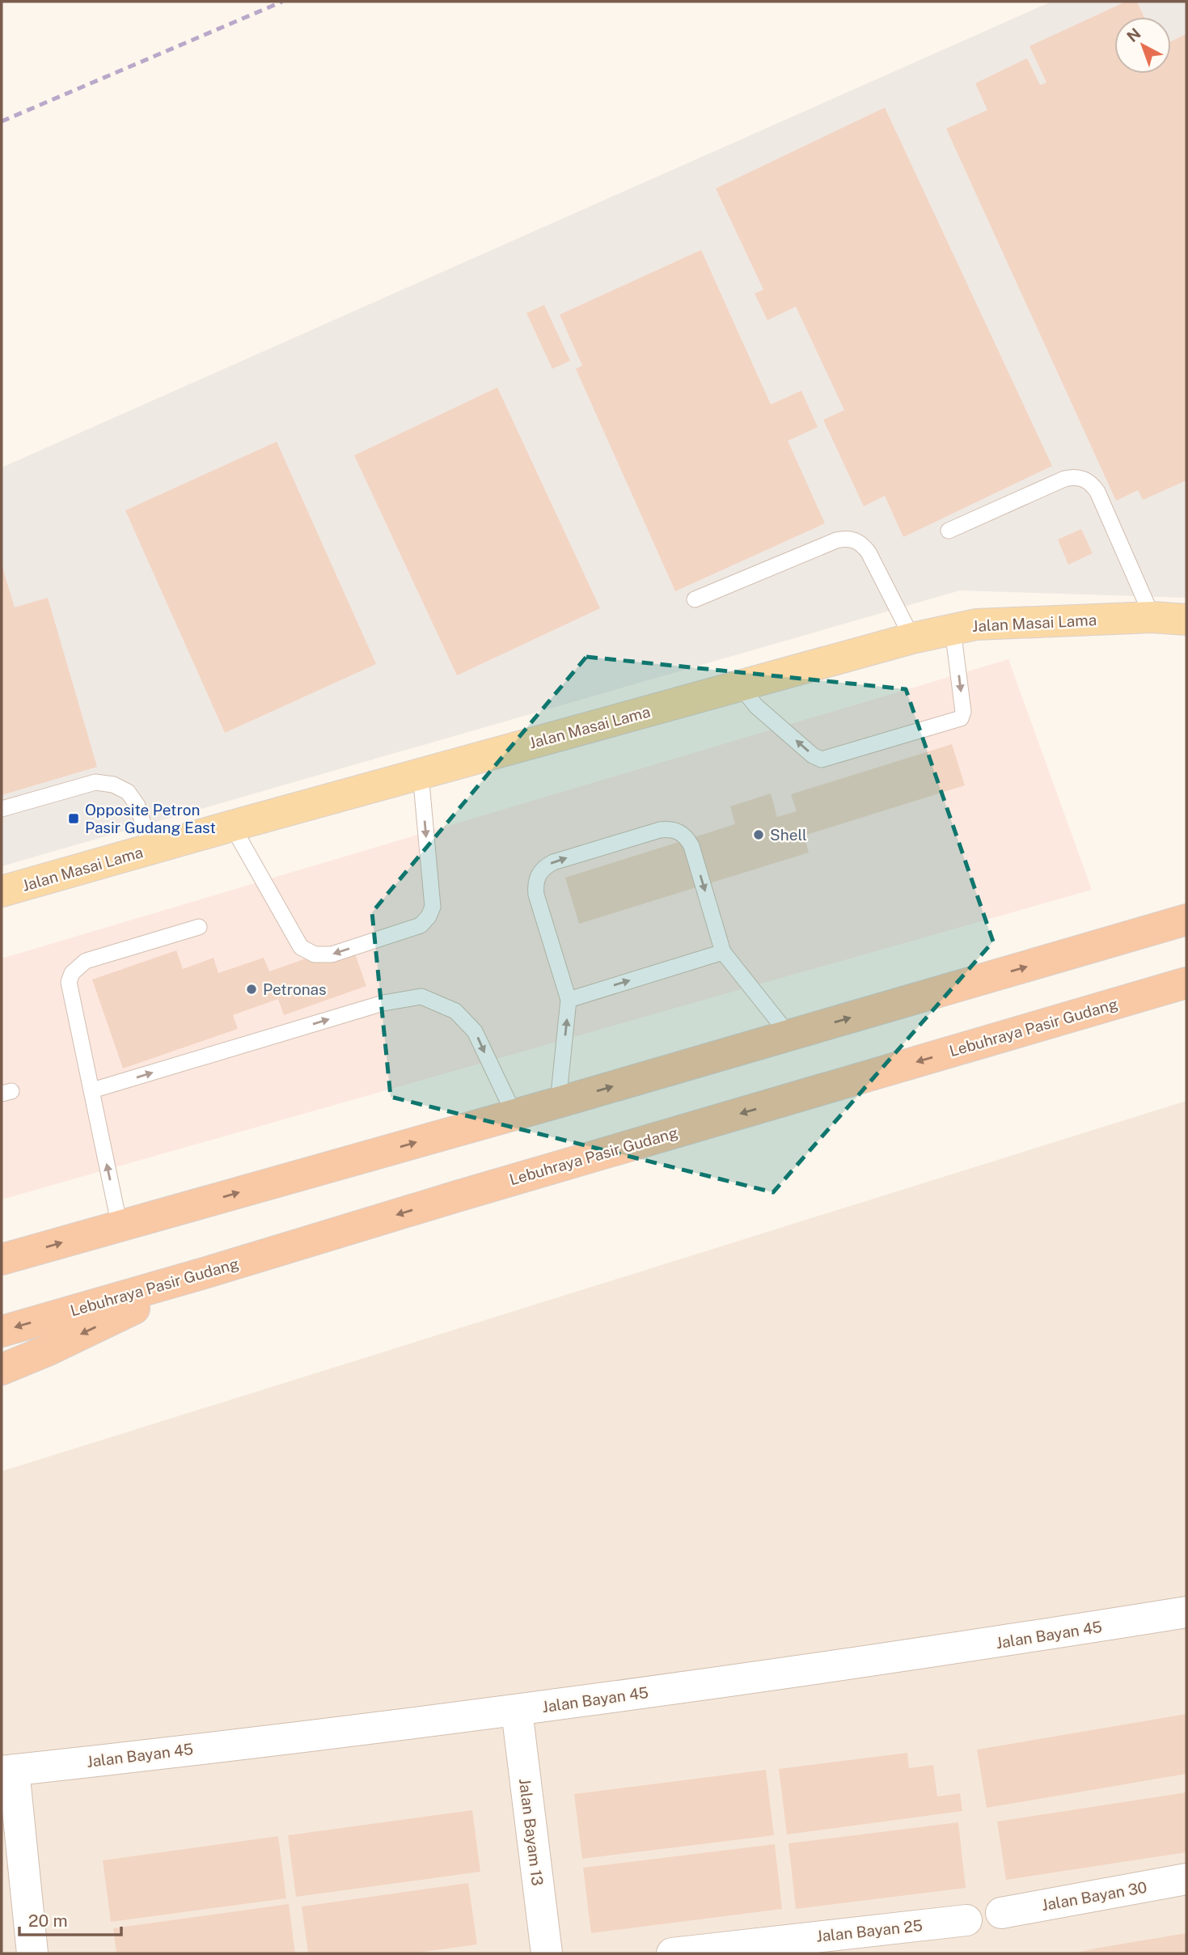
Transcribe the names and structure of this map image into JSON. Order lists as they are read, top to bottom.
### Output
{
  "streets": {
    "highway": ["Lebuhraya Pasir Gudang"],
    "main road": ["Jalan Masai Lama"],
    "street": [
      "Jalan Bayan 45",
      "Jalan Bayam 13",
      "Jalan Bayan 30",
      "Jalan Bayan 25"
    ]
  },
  "crossings": [
    ["Jalan Bayan 45", "Jalan Bayam 13"]
  ],
  "places": {
    "transit": ["Opposite Petron Pasir Gudang East"],
    "other": ["Shell", "Petronas"]
  },
  "scale_bar": "20 m",
  "north": "top left"
}
